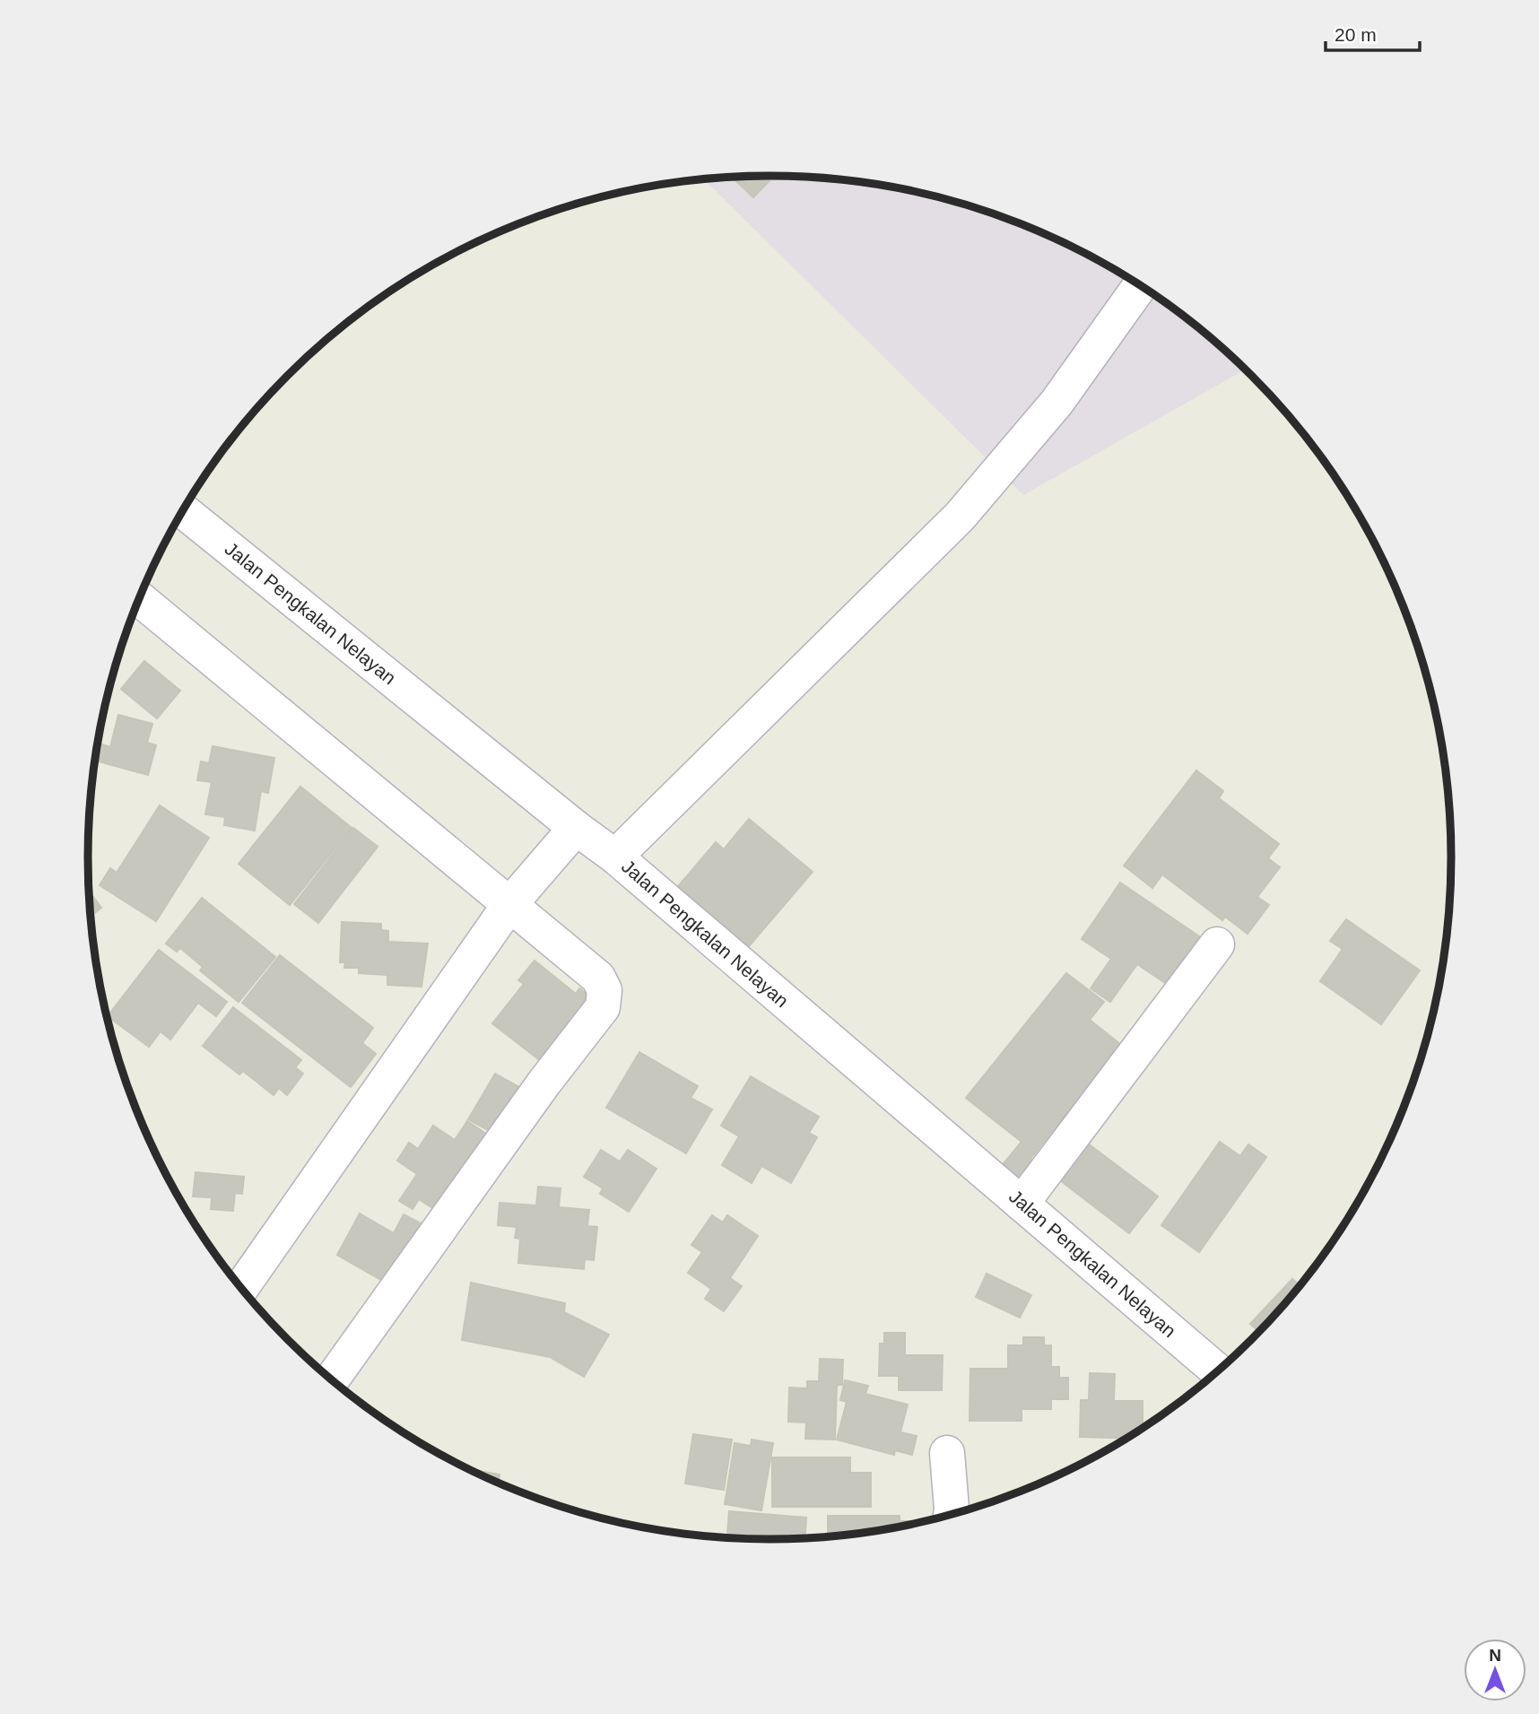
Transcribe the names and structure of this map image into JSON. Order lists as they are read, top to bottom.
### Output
{
  "streets": {
    "street": ["Jalan Pengkalan Nelayan"]
  },
  "scale_bar": "20 m",
  "north": "top"
}
